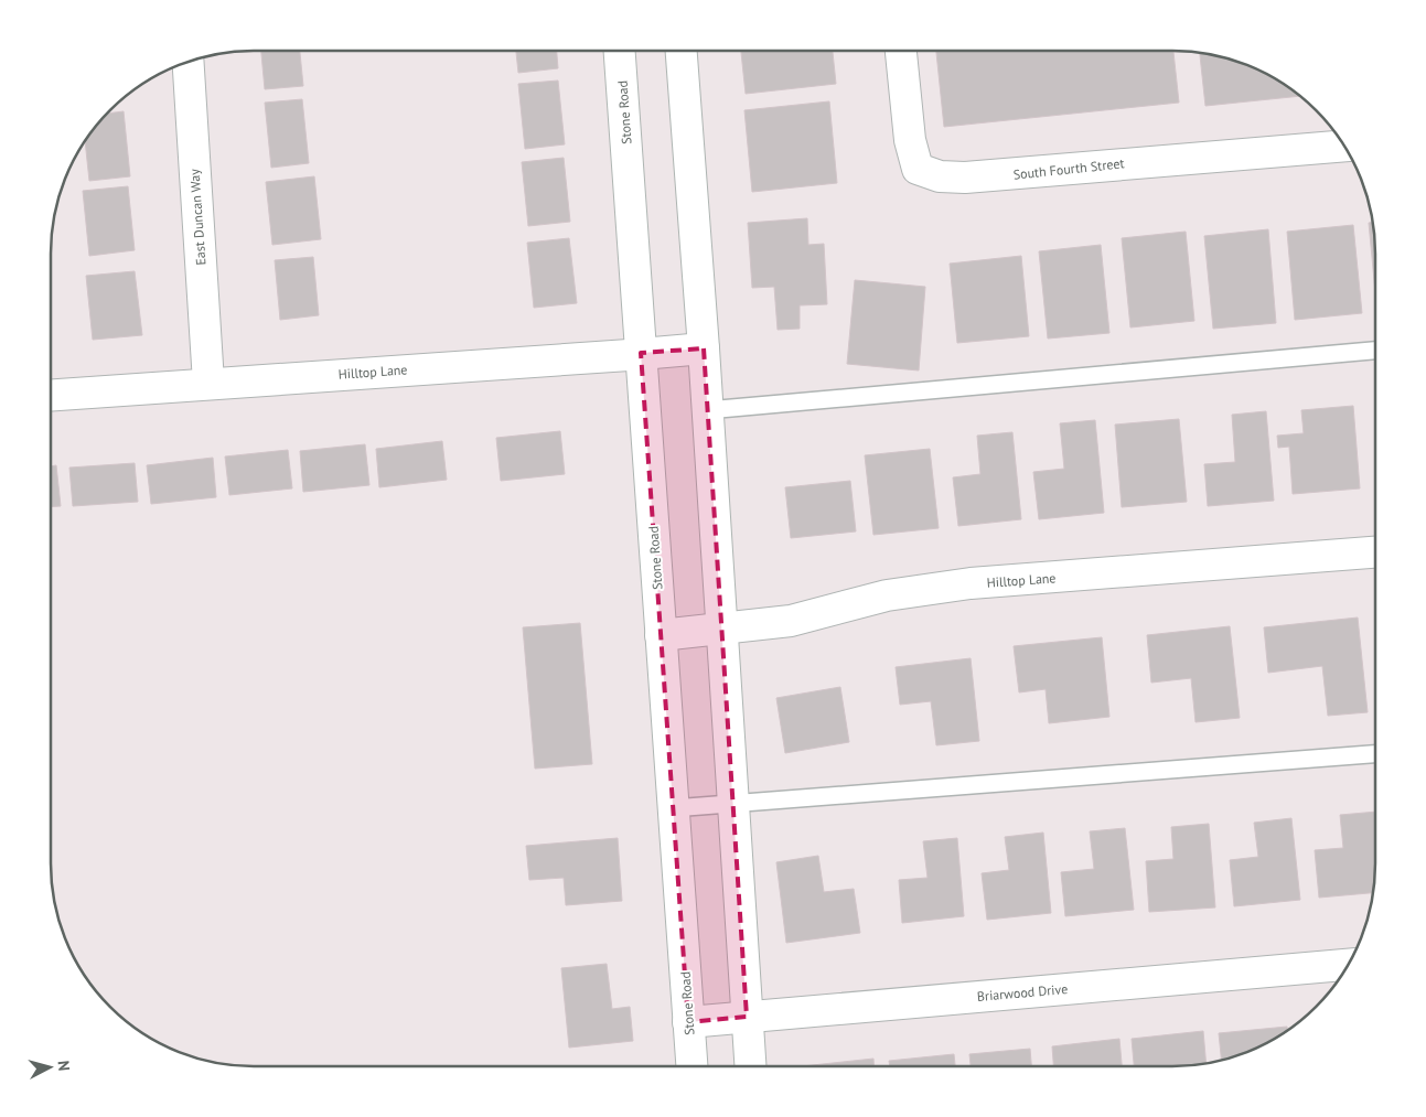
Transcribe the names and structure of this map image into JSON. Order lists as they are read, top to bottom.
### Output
{
  "streets": {
    "street": [
      "Stone Road",
      "South Fourth Street",
      "East Duncan Way",
      "Hilltop Lane",
      "Briarwood Drive"
    ]
  },
  "crossings": [
    ["Stone Road", "Hilltop Lane"],
    ["Stone Road", "Briarwood Drive"],
    ["East Duncan Way", "Hilltop Lane"]
  ],
  "north": "right"
}
